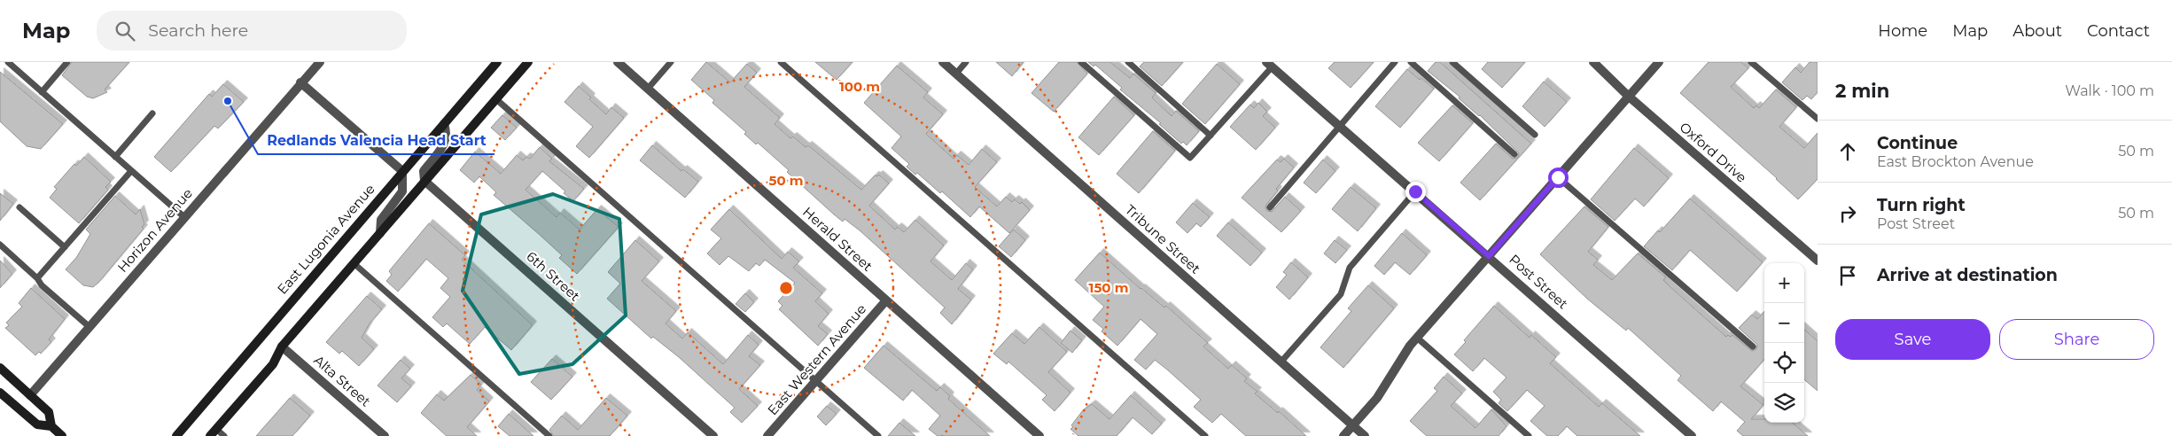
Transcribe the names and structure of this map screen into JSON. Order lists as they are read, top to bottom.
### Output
{
  "streets": {
    "main road": ["East Lugonia Avenue"],
    "street": [
      "Oxford Drive",
      "Horizon Avenue",
      "Herald Street",
      "Tribune Street",
      "6th Street",
      "Post Street",
      "East Western Avenue",
      "Alta Street"
    ]
  },
  "crossings": [
    ["Herald Street", "East Western Avenue"]
  ],
  "places": ["Redlands Valencia Head Start"],
  "page": {
    "header": "Map",
    "search": "Search here",
    "nav": [
      "Home",
      "Map",
      "About",
      "Contact"
    ],
    "heading": ["2 min", "Walk · 100 m"],
    "list": [
      ["Continue", "East Brockton Avenue", "50 m"],
      ["Turn right", "Post Street", "50 m"],
      "Arrive at destination"
    ],
    "map_buttons": ["+", "−"],
    "buttons": ["Save", "Share"]
  },
  "rings": ["100 m", "50 m", "150 m"]
}
